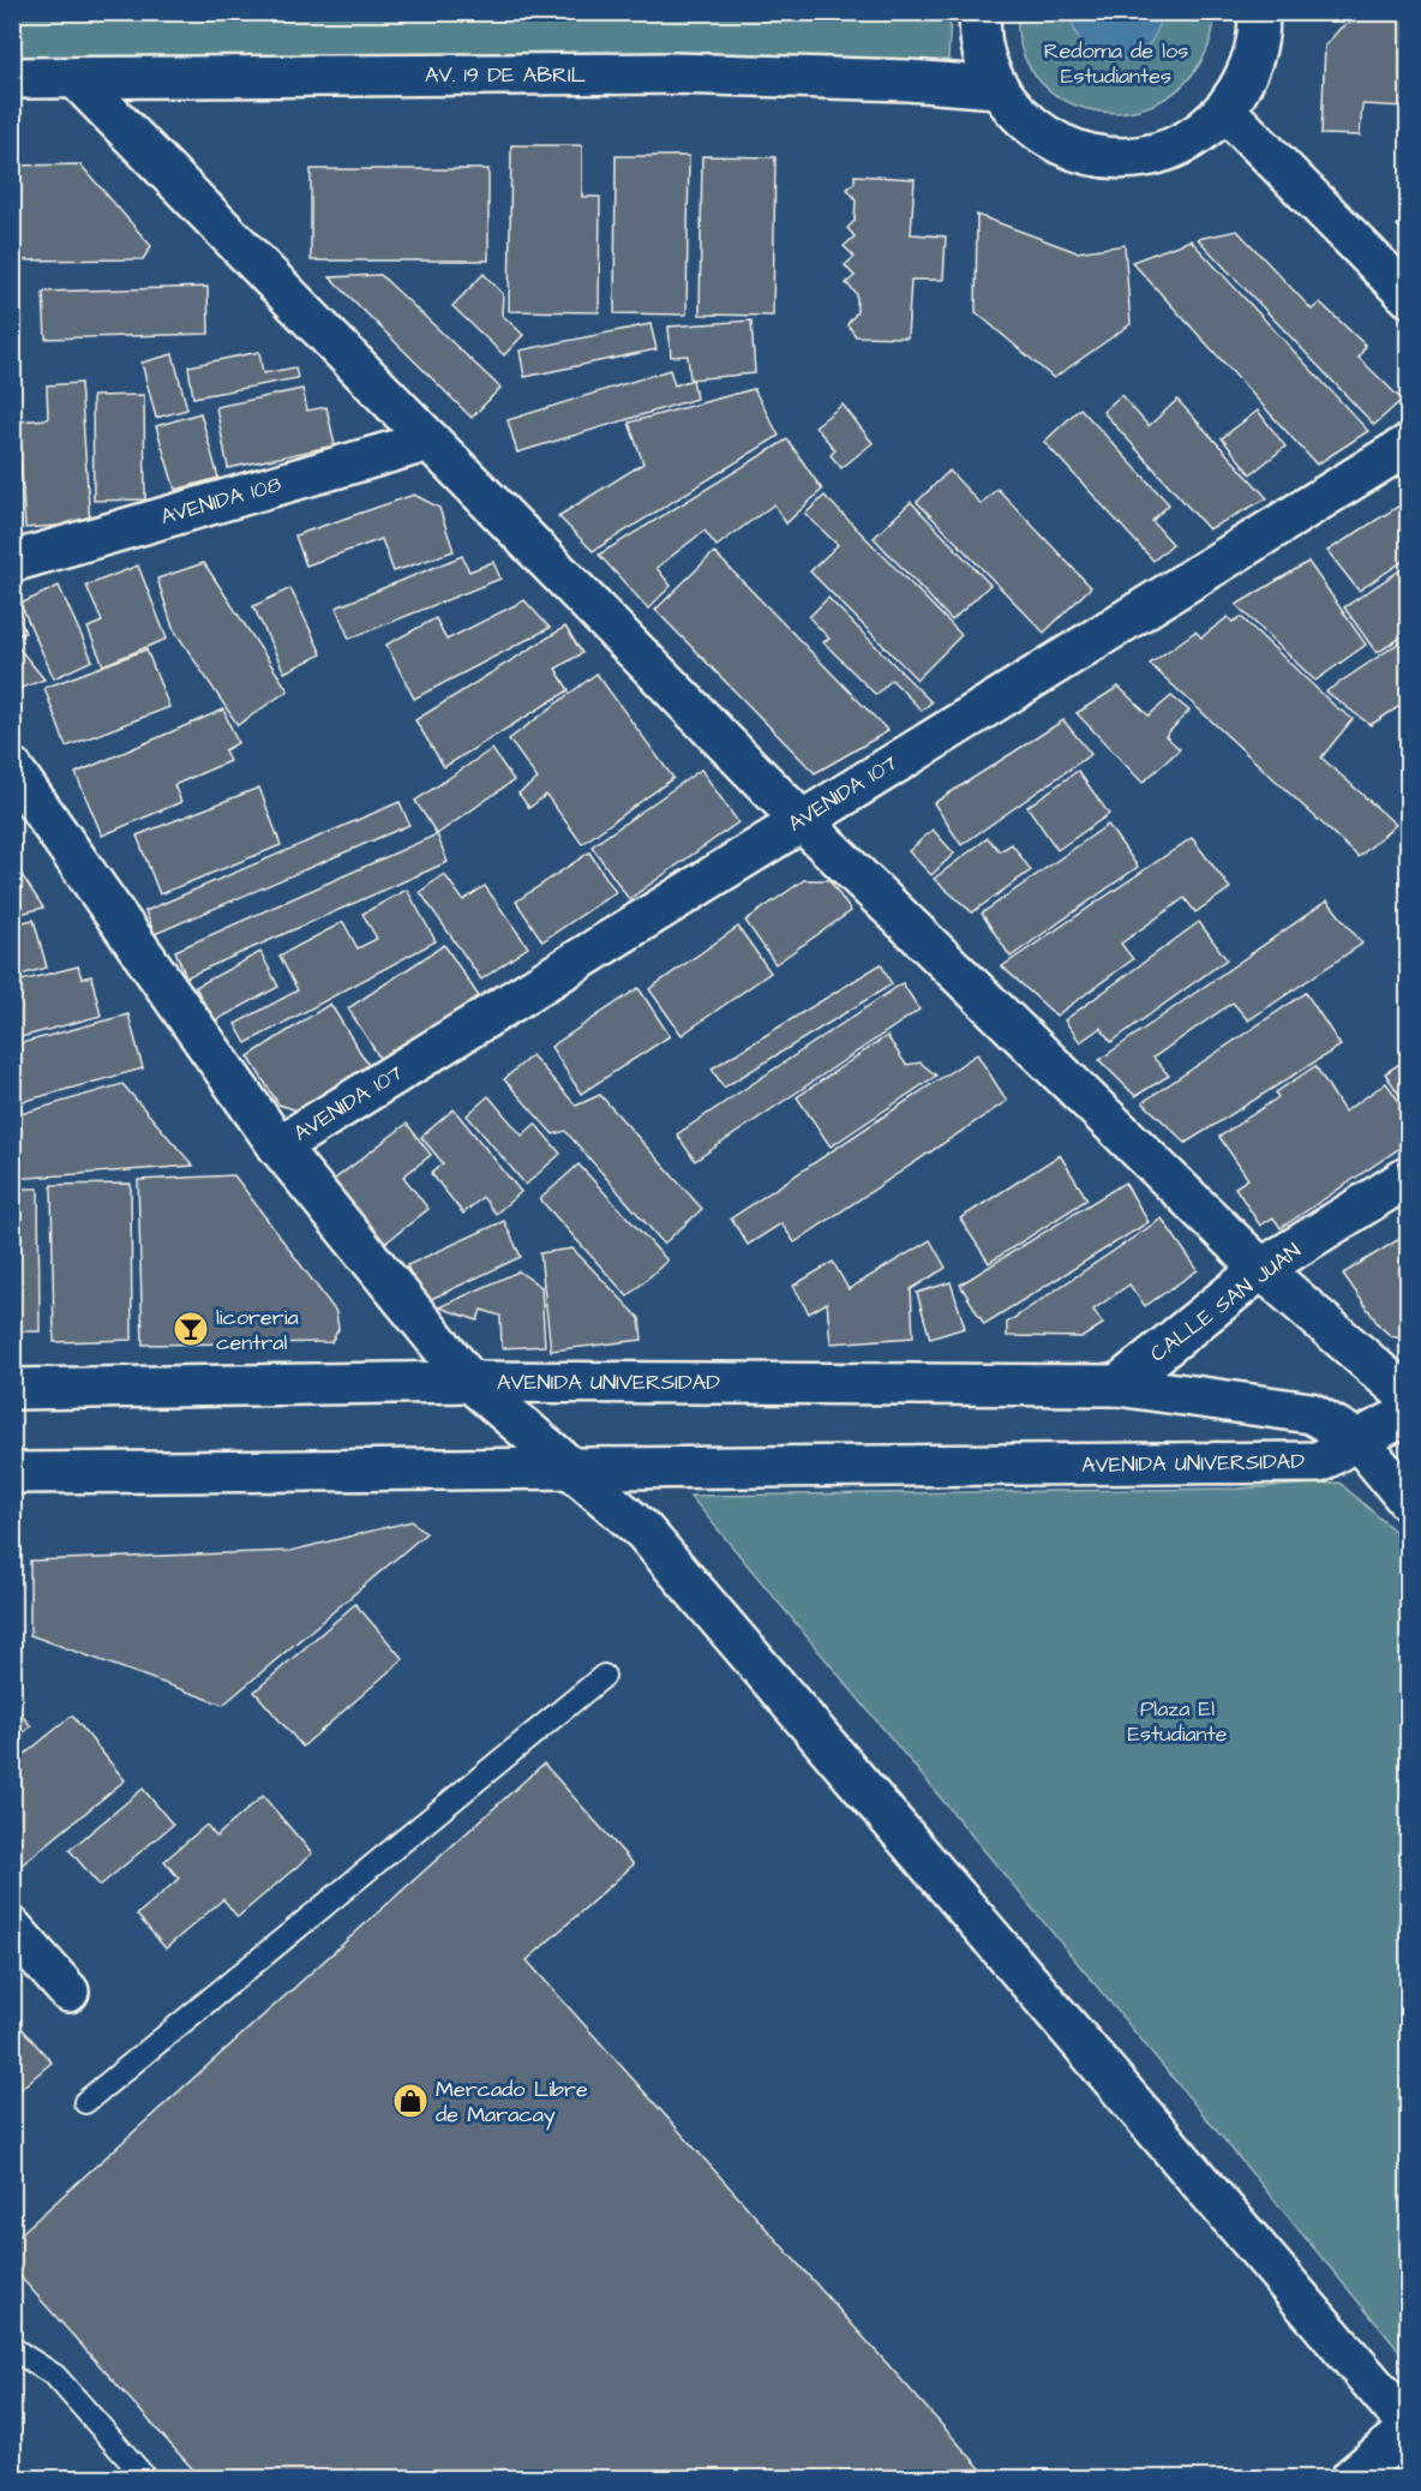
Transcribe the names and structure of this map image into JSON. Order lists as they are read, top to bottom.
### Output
{
  "streets": {
    "street": [
      "AV. 19 DE ABRIL",
      "AVENIDA 108",
      "AVENIDA 107",
      "CALLE SAN JUAN",
      "AVENIDA UNIVERSIDAD"
    ]
  },
  "crossings": [
    ["CALLE SAN JUAN", "AVENIDA UNIVERSIDAD"]
  ],
  "parks": ["Redoma de los Estudiantes", "Plaza El Estudiante"],
  "places": {
    "bar": ["licoreria central"],
    "shop": ["Mercado Libre de Maracay"]
  }
}
